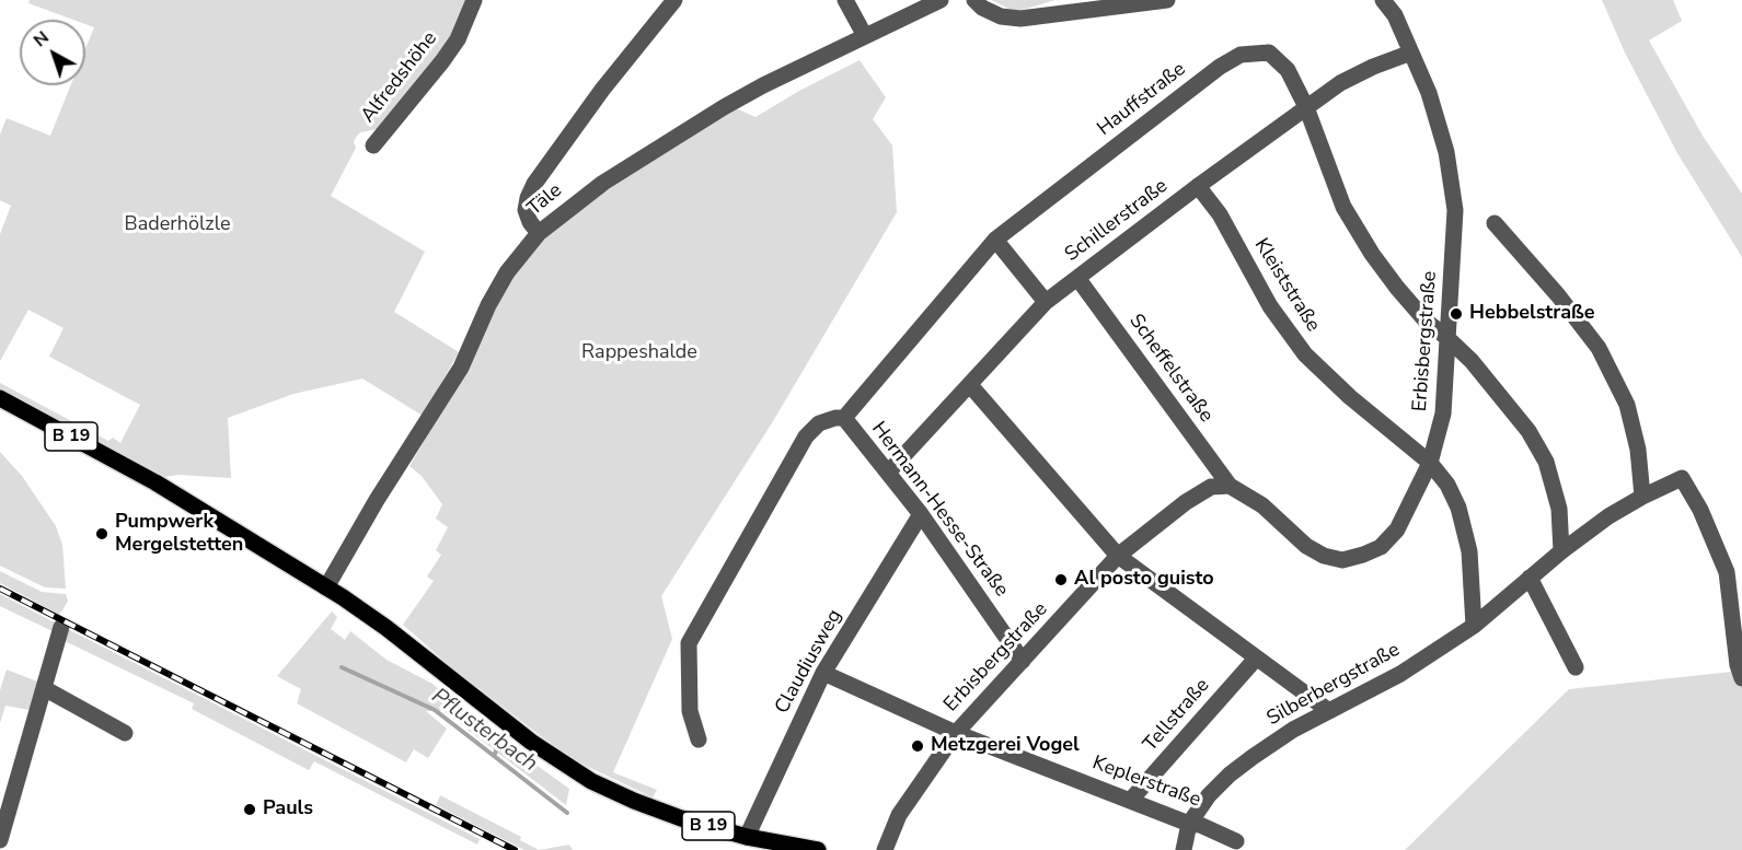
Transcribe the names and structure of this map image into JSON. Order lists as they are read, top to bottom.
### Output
{
  "streets": {
    "main road": ["B 19"],
    "street": [
      "Alfredshöhe",
      "Hauffstraße",
      "Täle",
      "Schillerstraße",
      "Kleiststraße",
      "Erbisbergstraße",
      "Scheffelstraße",
      "Hermann-Hesse-Straße",
      "Claudiusweg",
      "Silberbergstraße",
      "Tellstraße",
      "Keplerstraße"
    ]
  },
  "crossings": [
    ["Hauffstraße", "Schillerstraße"],
    ["Hauffstraße", "Hermann-Hesse-Straße"],
    ["Täle", "B 19"],
    ["Schillerstraße", "Kleiststraße"],
    ["Schillerstraße", "Erbisbergstraße"],
    ["Schillerstraße", "Scheffelstraße"],
    ["Schillerstraße", "Hermann-Hesse-Straße"],
    ["Kleiststraße", "Erbisbergstraße"],
    ["Kleiststraße", "Silberbergstraße"],
    ["Erbisbergstraße", "Scheffelstraße"],
    ["Erbisbergstraße", "Hermann-Hesse-Straße"],
    ["Erbisbergstraße", "Keplerstraße"],
    ["B 19", "Claudiusweg"],
    ["Hermann-Hesse-Straße", "Claudiusweg"],
    ["Claudiusweg", "Keplerstraße"],
    ["Silberbergstraße", "Keplerstraße"],
    ["Tellstraße", "Keplerstraße"]
  ],
  "water": ["Pflusterbach"],
  "parks": ["Baderhölzle", "Rappeshalde"],
  "places": [
    "Hebbelstraße",
    "Pumpwerk Mergelstetten",
    "Al posto guisto",
    "Metzgerei Vogel",
    "Pauls"
  ],
  "north": "top left"
}
